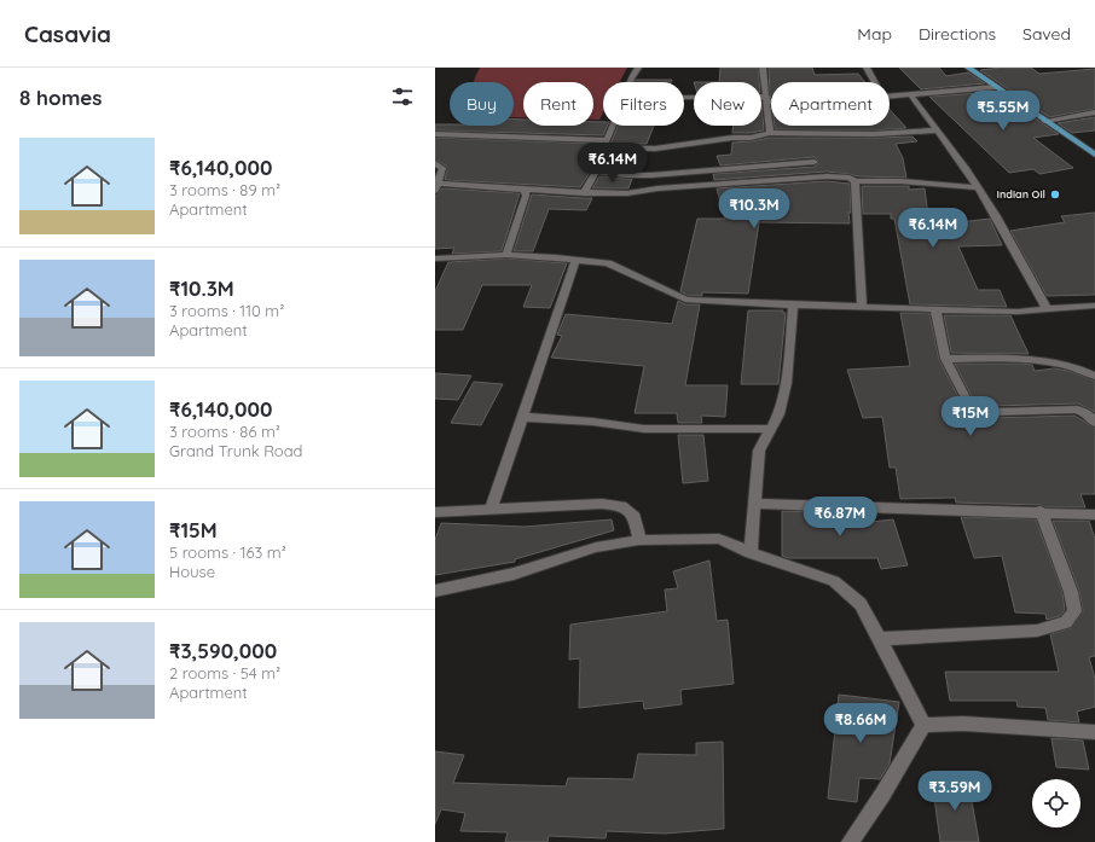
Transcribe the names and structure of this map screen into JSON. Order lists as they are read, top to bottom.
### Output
{
  "places": ["Indian Oil"],
  "page": {
    "header": "Casavia",
    "nav": ["Map", "Directions", "Saved"],
    "heading": "8 homes",
    "chip": [
      "Buy",
      "Rent",
      "Filters",
      "New",
      "Apartment"
    ],
    "price": [
      "₹5.55M",
      "₹6.14M",
      "₹10.3M",
      "₹6.14M",
      "₹15M",
      "₹6.87M",
      "₹8.66M",
      "₹3.59M"
    ],
    "list": [
      {
        "name": "₹6,140,000",
        "note": "3 rooms · 89 m² · Apartment"
      },
      {
        "name": "₹10.3M",
        "note": "3 rooms · 110 m² · Apartment"
      },
      {
        "name": "₹6,140,000",
        "note": "3 rooms · 86 m² · Grand Trunk Road"
      },
      {
        "name": "₹15M",
        "note": "5 rooms · 163 m² · House"
      },
      {
        "name": "₹3,590,000",
        "note": "2 rooms · 54 m² · Apartment"
      }
    ]
  }
}
